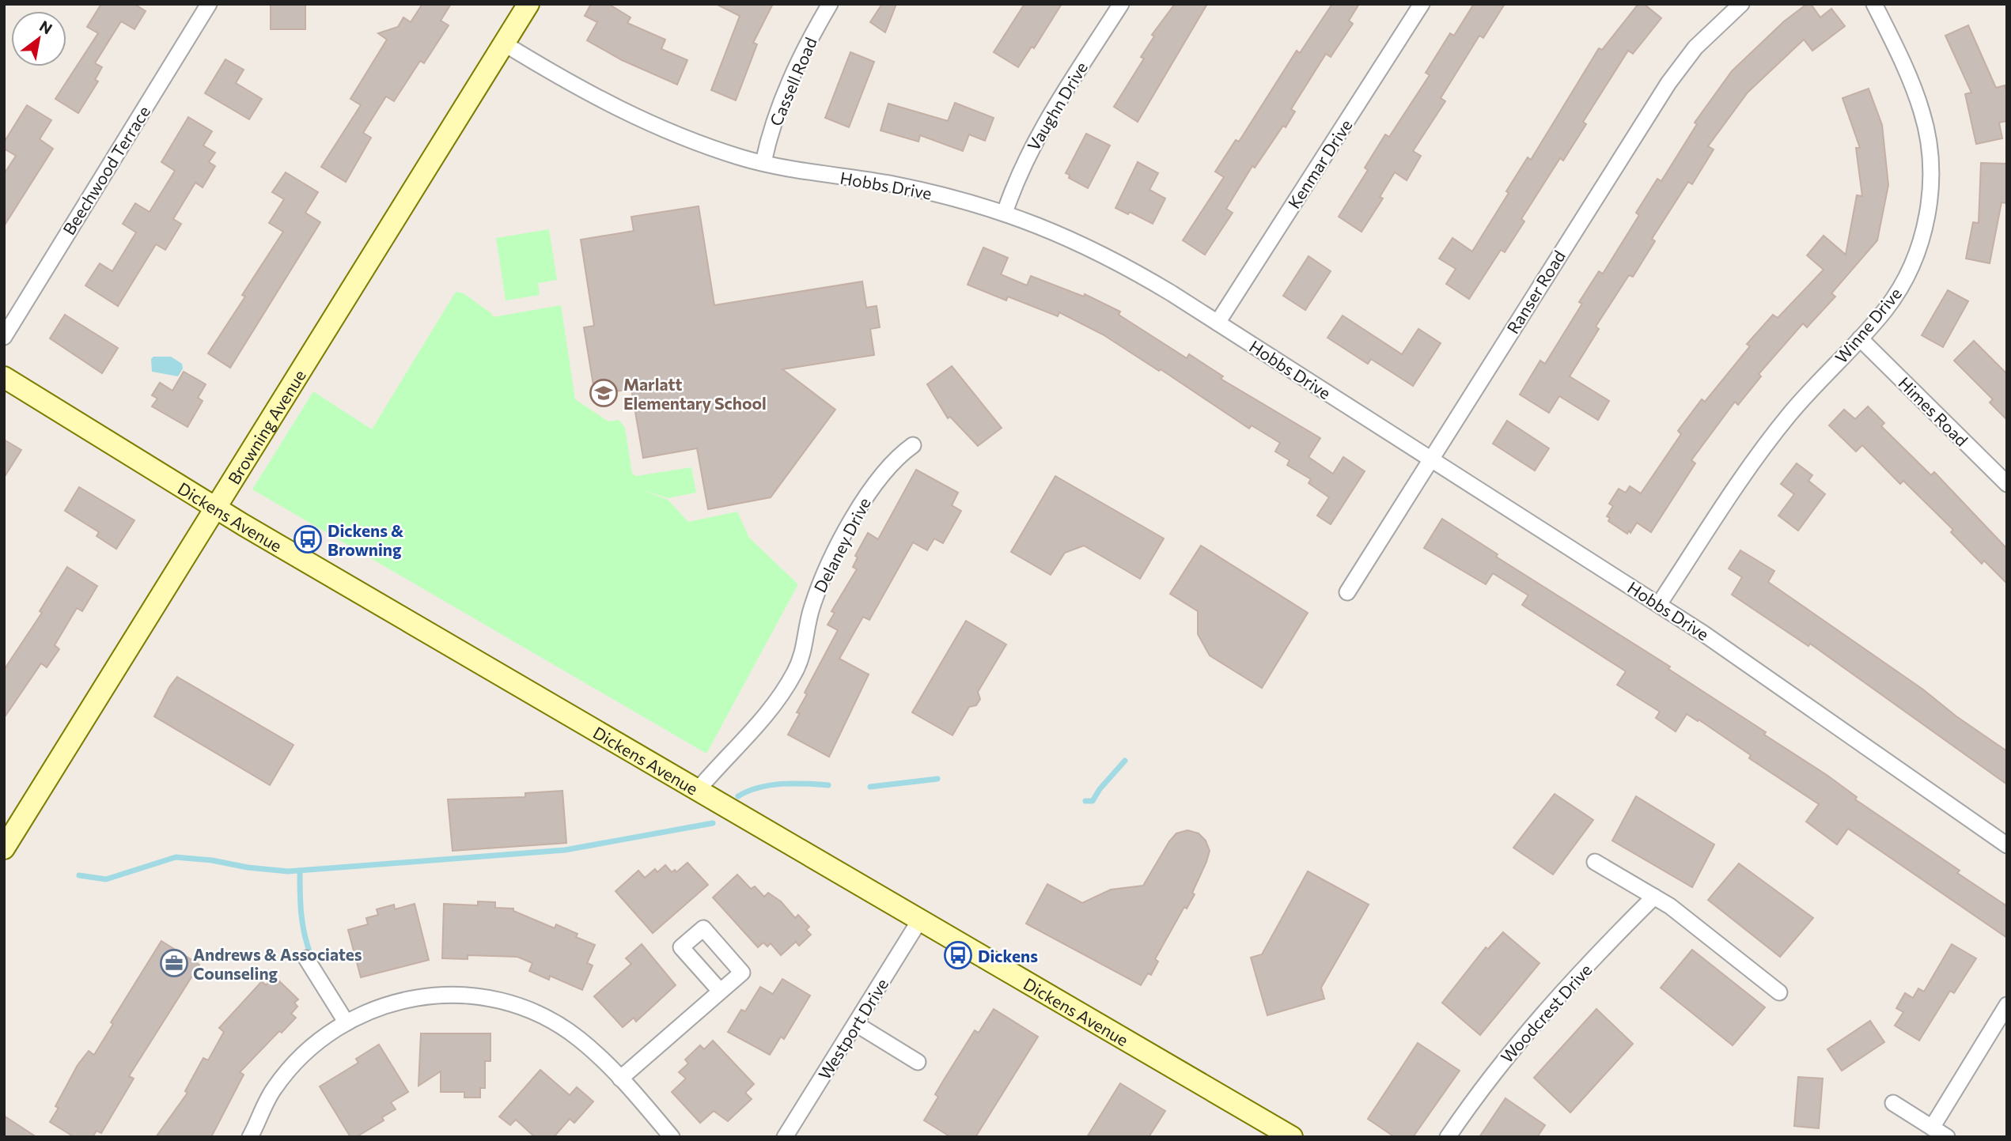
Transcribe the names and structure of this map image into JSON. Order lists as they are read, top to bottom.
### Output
{
  "streets": {
    "street": [
      "Cassell Road",
      "Vaughn Drive",
      "Kenmar Drive",
      "Beechwood Terrace",
      "Hobbs Drive",
      "Ranser Road",
      "Winne Drive",
      "Himes Road",
      "Browning Avenue",
      "Dickens Avenue",
      "Delaney Drive",
      "Woodcrest Drive",
      "Westport Drive"
    ]
  },
  "crossings": [
    ["Cassell Road", "Hobbs Drive"],
    ["Vaughn Drive", "Hobbs Drive"],
    ["Kenmar Drive", "Hobbs Drive"],
    ["Hobbs Drive", "Ranser Road"],
    ["Hobbs Drive", "Winne Drive"],
    ["Hobbs Drive", "Browning Avenue"],
    ["Winne Drive", "Himes Road"],
    ["Browning Avenue", "Dickens Avenue"],
    ["Dickens Avenue", "Delaney Drive"],
    ["Dickens Avenue", "Westport Drive"]
  ],
  "places": {
    "school or university": ["Marlatt Elementary School"],
    "bus stop": ["Dickens & Browning", "Dickens"],
    "office": ["Andrews & Associates Counseling"]
  },
  "north": "top right"
}
